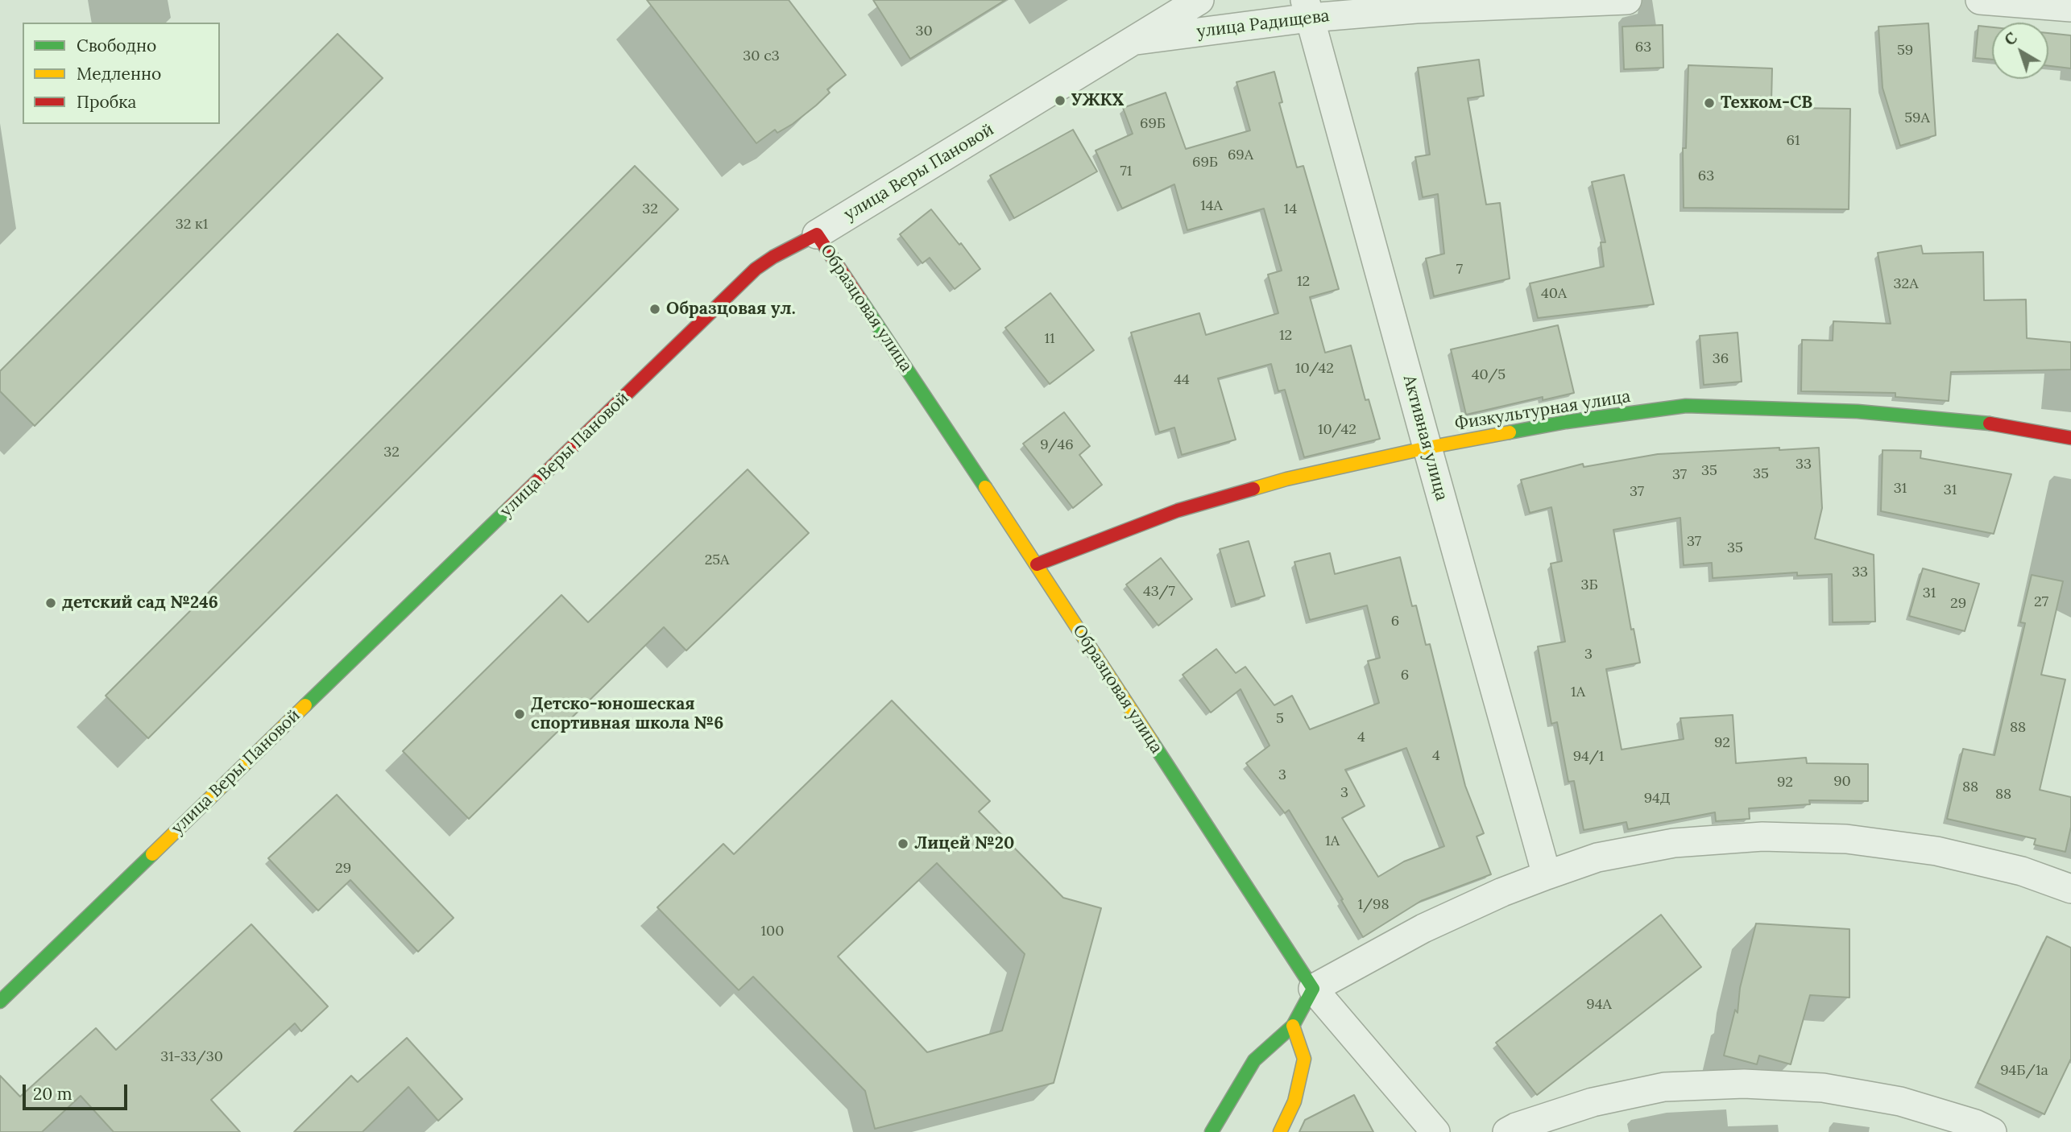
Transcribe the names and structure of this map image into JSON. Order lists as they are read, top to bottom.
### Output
{
  "streets": {
    "street": [
      "улица Радищева",
      "улица Веры Пановой",
      "Образцовая улица",
      "Физкультурная улица",
      "Активная улица"
    ]
  },
  "crossings": [
    ["улица Радищева", "улица Веры Пановой"],
    ["улица Радищева", "Активная улица"],
    ["улица Веры Пановой", "Образцовая улица"],
    ["Образцовая улица", "Физкультурная улица"],
    ["Физкультурная улица", "Активная улица"]
  ],
  "places": [
    "УЖКХ",
    "Техком-СВ",
    "Образцовая ул.",
    "детский сад №246",
    "Детско-юношеская спортивная школа №6",
    "Лицей №20"
  ],
  "house_numbers": [
    "30",
    "63",
    "59",
    "30 с3",
    "59А",
    "69Б",
    "61",
    "69А",
    "69Б",
    "71",
    "63",
    "14А",
    "32",
    "14",
    "32 к1",
    "7",
    "12",
    "32А",
    "40А",
    "12",
    "11",
    "36",
    "10/42",
    "40/5",
    "44",
    "10/42",
    "9/46",
    "32",
    "33",
    "35",
    "35",
    "37",
    "31",
    "31",
    "37",
    "37",
    "35",
    "25А",
    "33",
    "3Б",
    "43/7",
    "31",
    "27",
    "29",
    "6",
    "3",
    "6",
    "1А",
    "5",
    "88",
    "4",
    "92",
    "4",
    "94/1",
    "3",
    "90",
    "92",
    "88",
    "3",
    "88",
    "94Д",
    "1А",
    "29",
    "1/98",
    "100",
    "94А",
    "31-33/30",
    "94Б/1а"
  ],
  "legend": ["Свободно", "Медленно", "Пробка"],
  "scale_bar": "20 m",
  "north": "top left"
}
